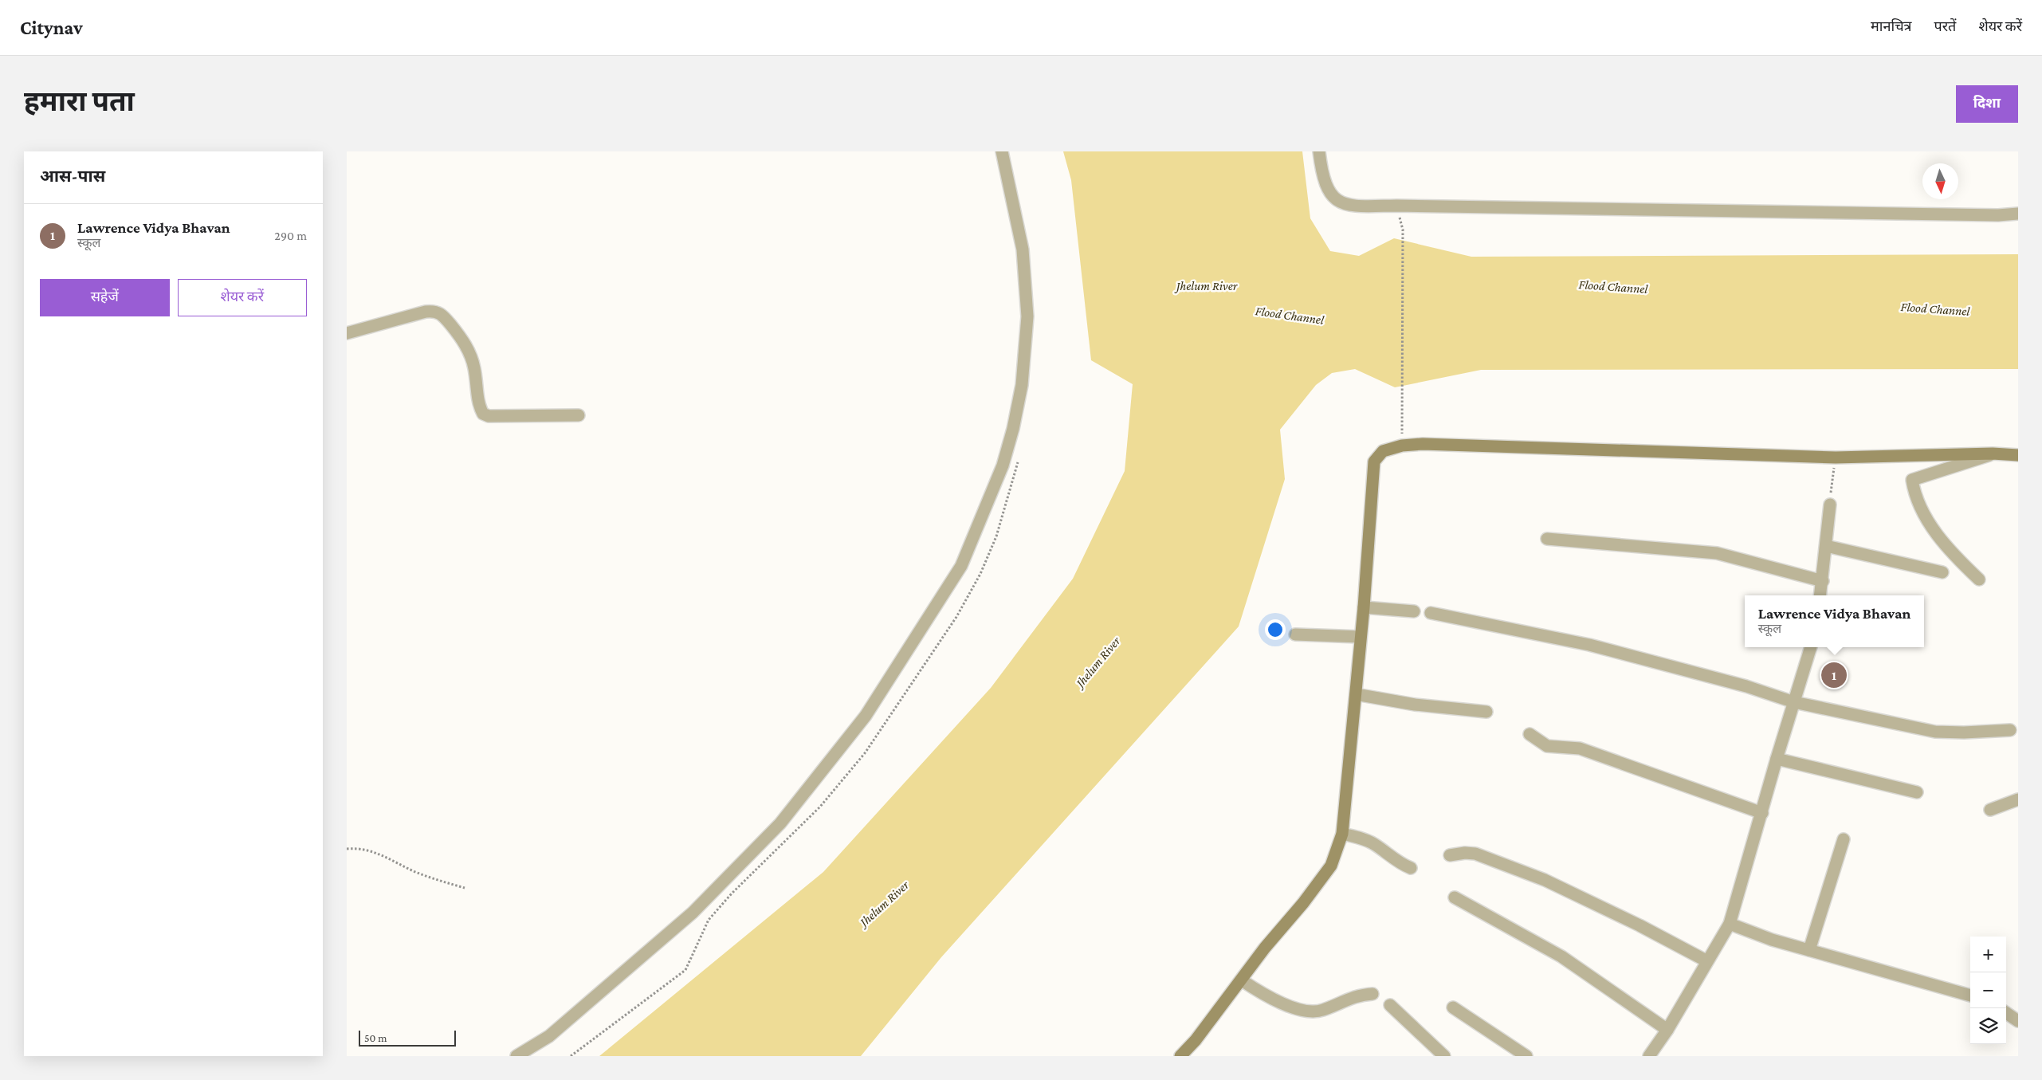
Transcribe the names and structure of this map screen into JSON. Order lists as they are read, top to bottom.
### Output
{
  "water": ["Jhelum River", "Flood Channel"],
  "scale_bar": "50 m",
  "north": "bottom",
  "page": {
    "header": "Citynav",
    "nav": ["मानचित्र", "परतें", "शेयर करें"],
    "buttons": [
      "दिशा",
      ["सहेजें", "शेयर करें"]
    ],
    "title": "हमारा पता",
    "heading": "आस-पास",
    "list": [
      {
        "mark": "1",
        "name": "Lawrence Vidya Bhavan",
        "note": "स्कूल",
        "value": "290 m"
      }
    ],
    "popup": ["Lawrence Vidya Bhavan", "स्कूल"],
    "pins": "1",
    "map_buttons": ["+", "−"],
    "scale": "50 m"
  }
}
